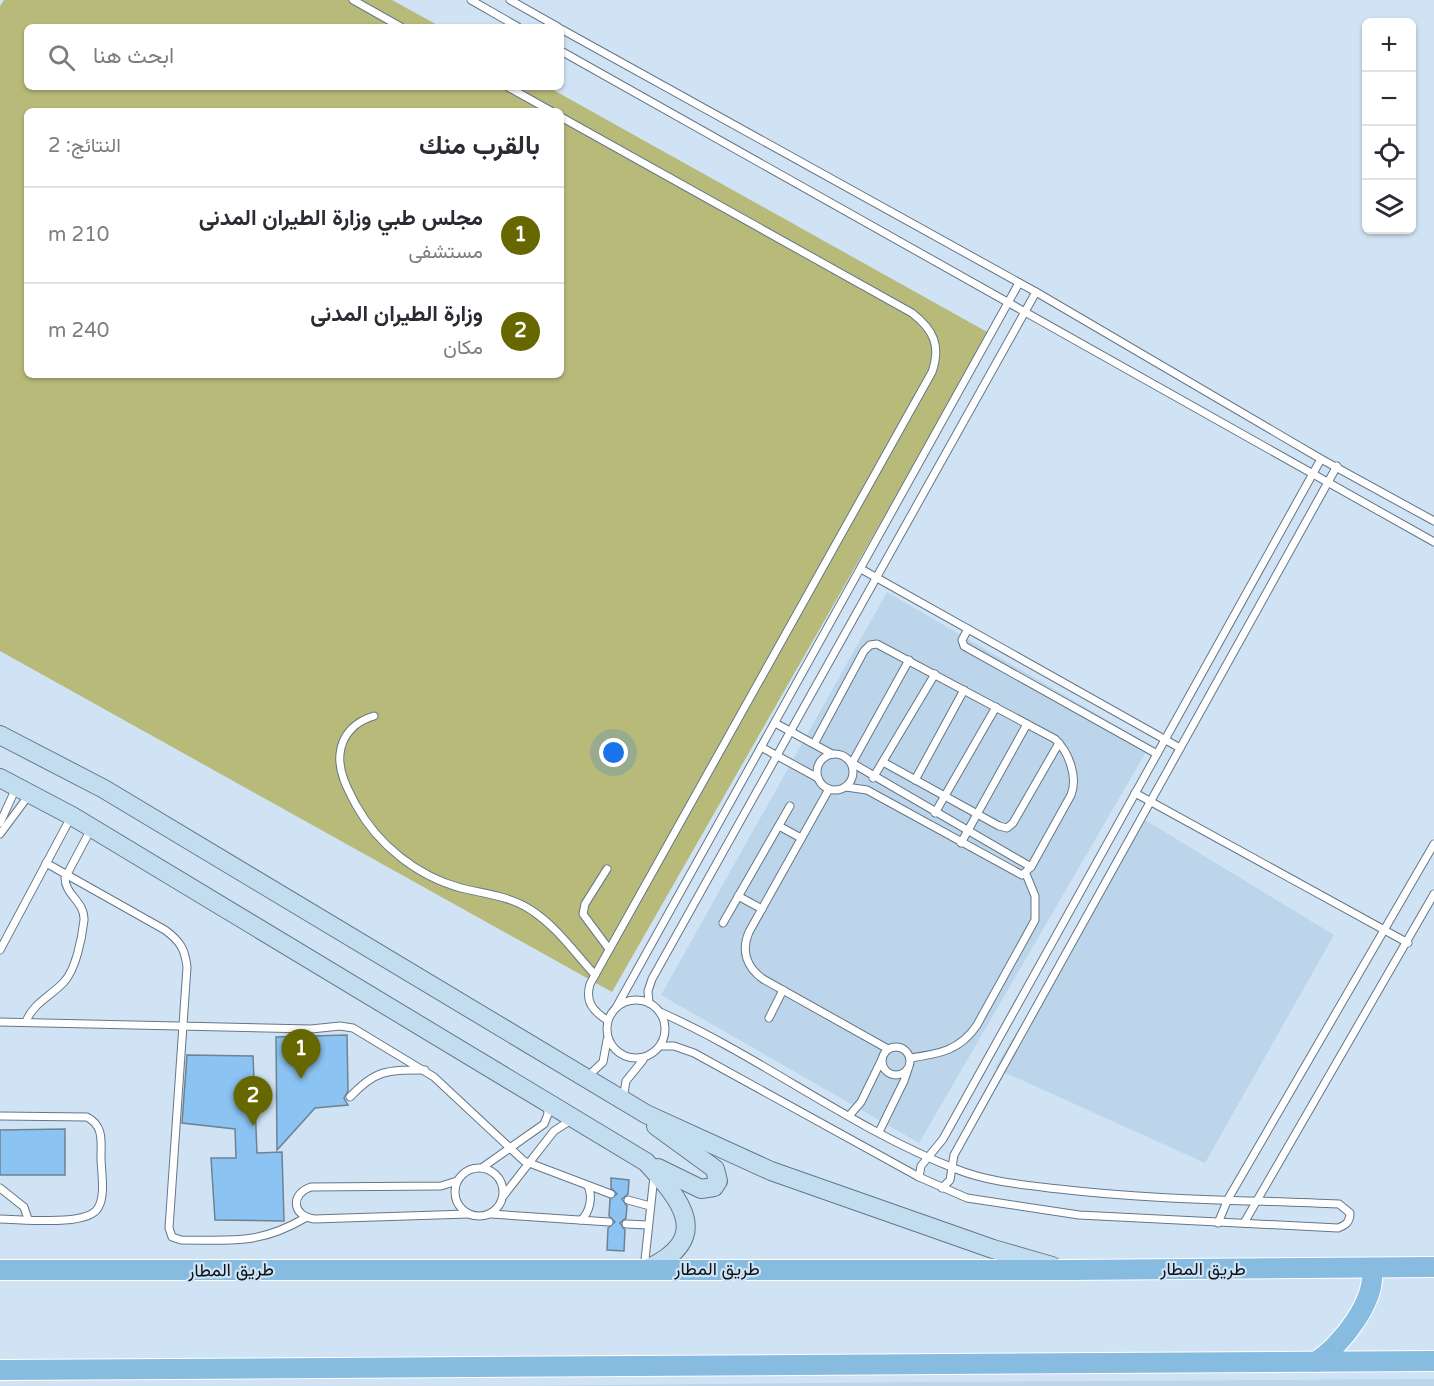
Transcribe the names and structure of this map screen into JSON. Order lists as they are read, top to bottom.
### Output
{
  "streets": {
    "main road": ["طريق المطار"]
  },
  "page": {
    "map_buttons": ["+", "−"],
    "search": "ابحث هنا",
    "heading": ["بالقرب منك", "النتائج: 2"],
    "list": [
      {
        "mark": "1",
        "name": "مجلس طبي وزارة الطيران المدنى",
        "note": "مستشفى",
        "value": "210 m"
      },
      {
        "mark": "2",
        "name": "وزارة الطيران المدنى",
        "note": "مكان",
        "value": "240 m"
      }
    ],
    "pins": ["1", "2"]
  }
}
